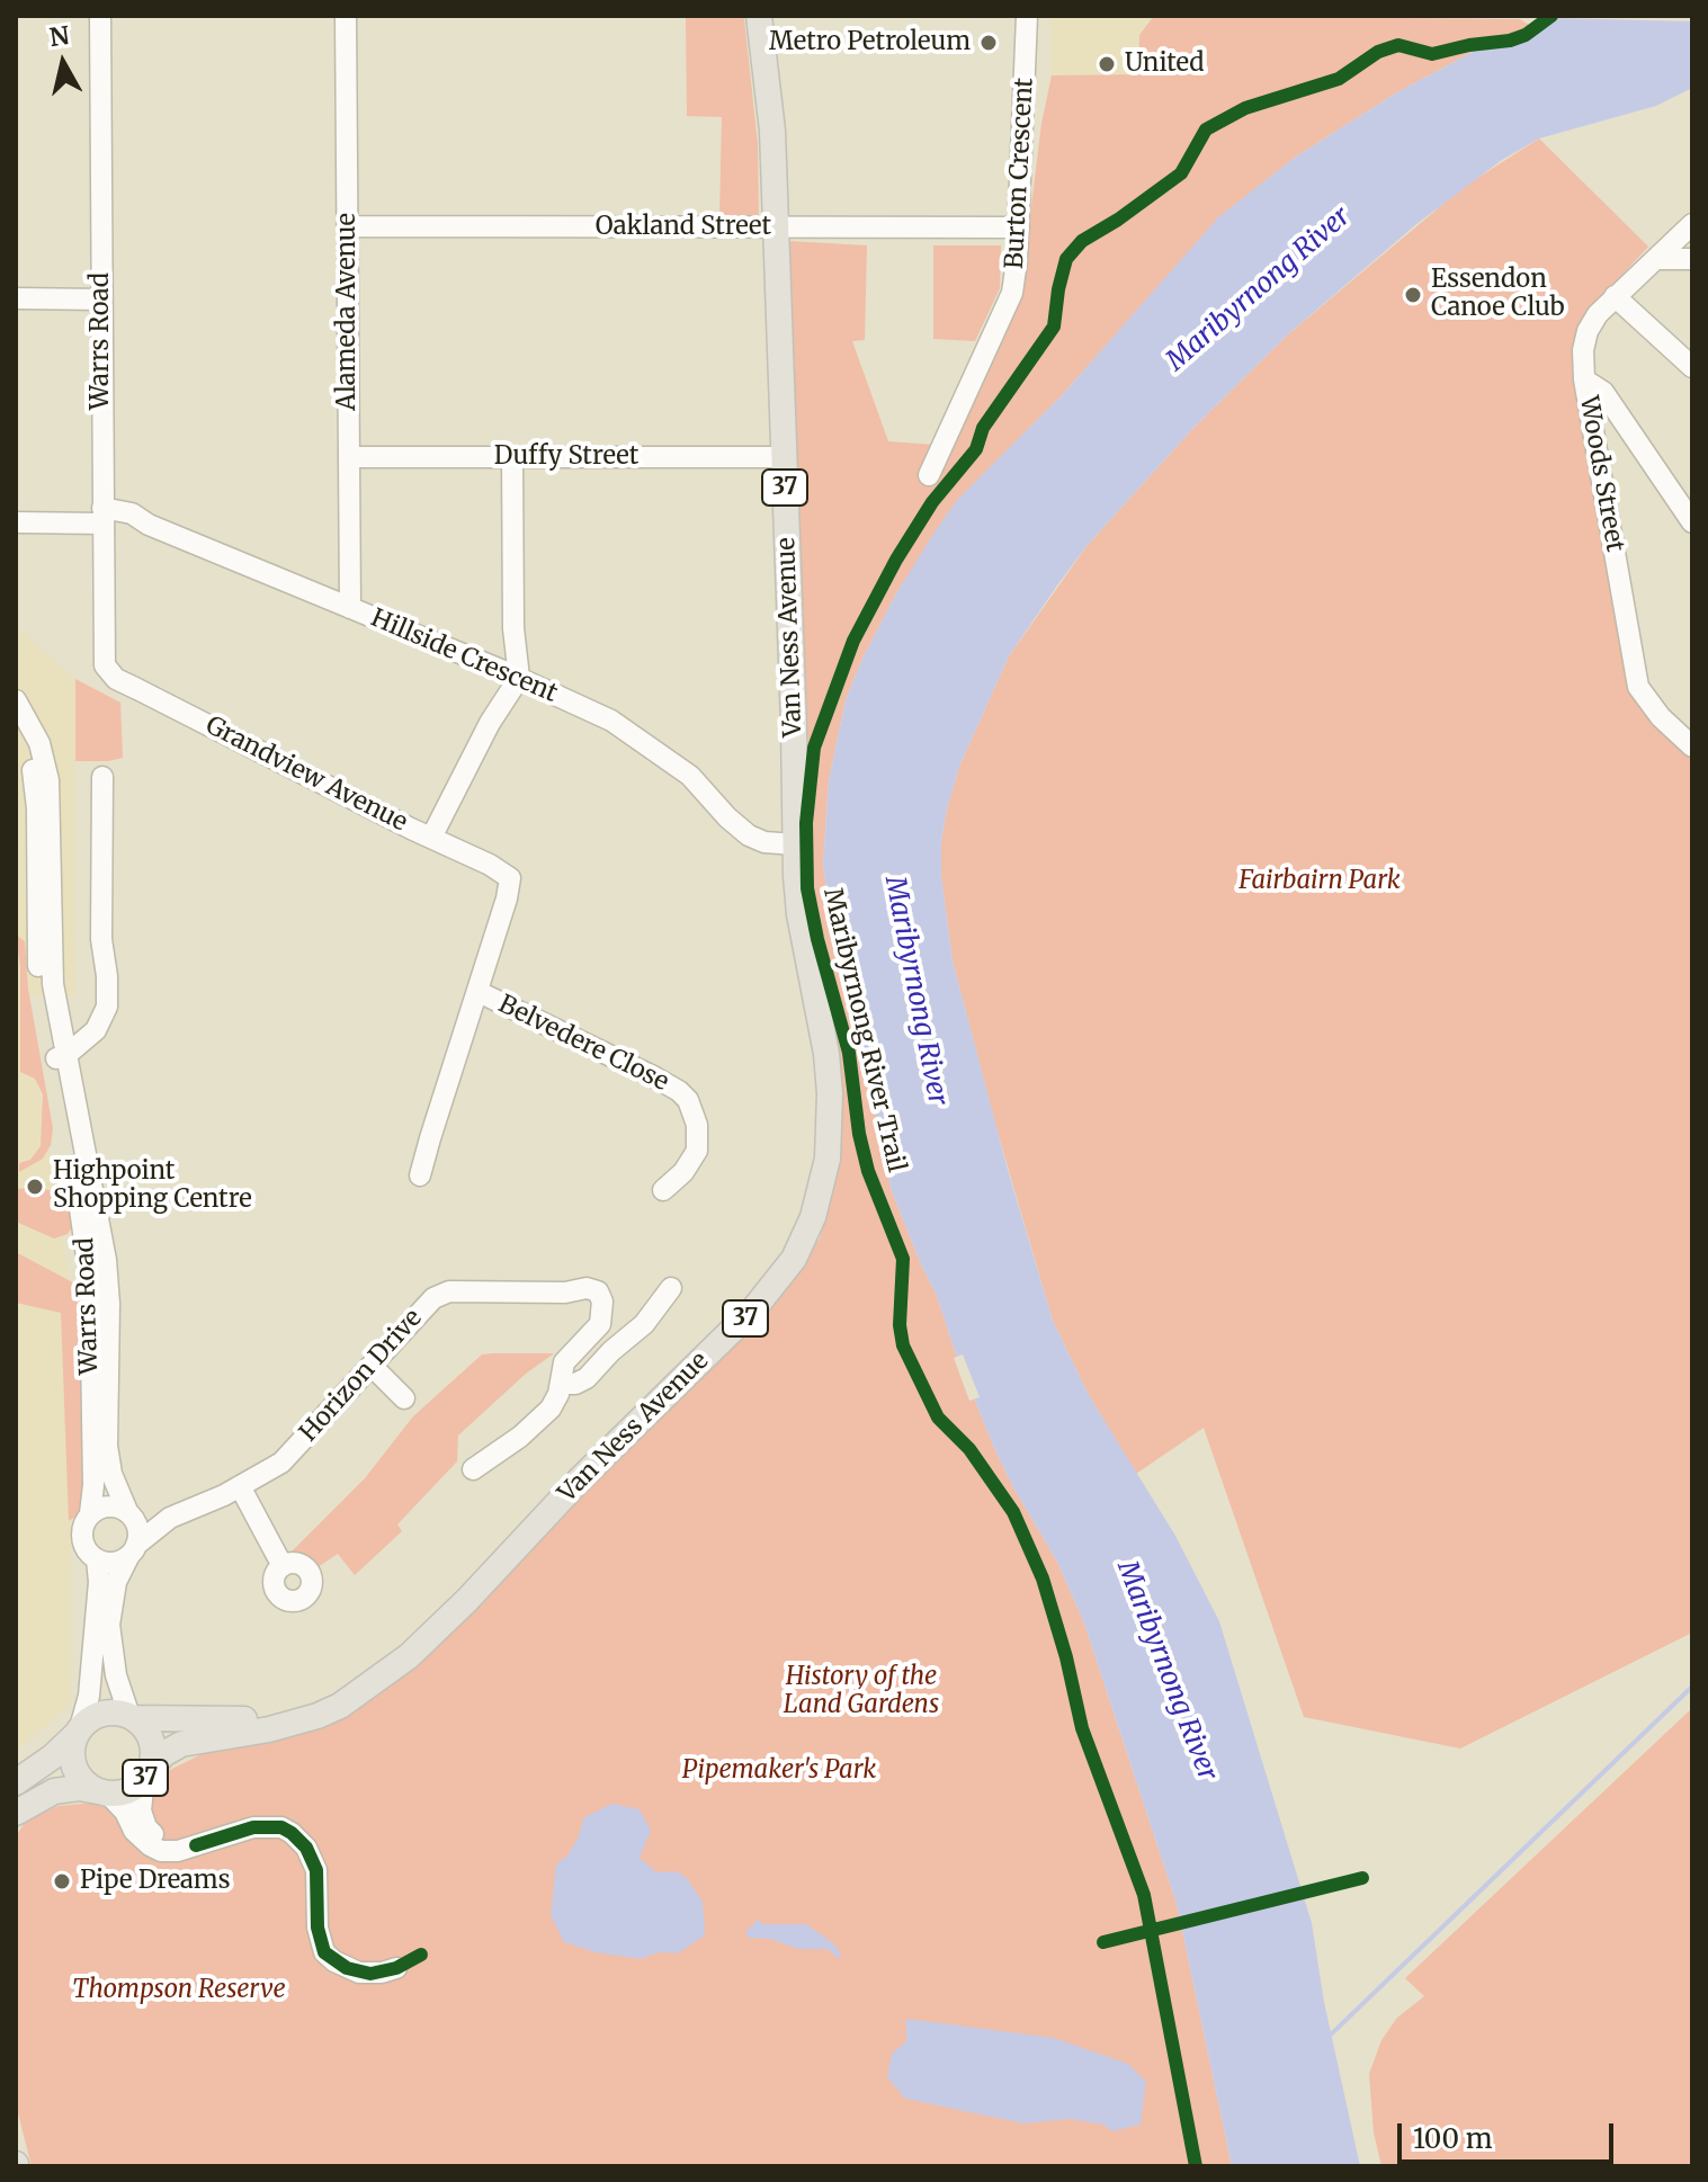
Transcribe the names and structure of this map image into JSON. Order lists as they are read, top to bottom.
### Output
{
  "streets": {
    "main road": ["37", "Van Ness Avenue"],
    "street": [
      "Burton Crescent",
      "Oakland Street",
      "Alameda Avenue",
      "Warrs Road",
      "Duffy Street",
      "Woods Street",
      "Hillside Crescent",
      "Grandview Avenue",
      "Belvedere Close",
      "Horizon Drive"
    ],
    "cycle path": ["Maribyrnong River Trail"]
  },
  "crossings": [
    ["Burton Crescent", "Oakland Street"],
    ["Oakland Street", "Alameda Avenue"],
    ["Oakland Street", "Van Ness Avenue"],
    ["Alameda Avenue", "Duffy Street"],
    ["Alameda Avenue", "Hillside Crescent"],
    ["Warrs Road", "Hillside Crescent"],
    ["Warrs Road", "Grandview Avenue"],
    ["Warrs Road", "Horizon Drive"],
    ["Duffy Street", "Van Ness Avenue"],
    ["37", "Van Ness Avenue"],
    ["Van Ness Avenue", "Hillside Crescent"],
    ["Grandview Avenue", "Belvedere Close"]
  ],
  "water": ["Maribyrnong River"],
  "parks": [
    "Fairbairn Park",
    "History of the Land Gardens",
    "Pipemaker's Park",
    "Thompson Reserve"
  ],
  "places": [
    "Metro Petroleum",
    "United",
    "Essendon Canoe Club",
    "Highpoint Shopping Centre",
    "Pipe Dreams"
  ],
  "scale_bar": "100 m",
  "north": "top"
}
